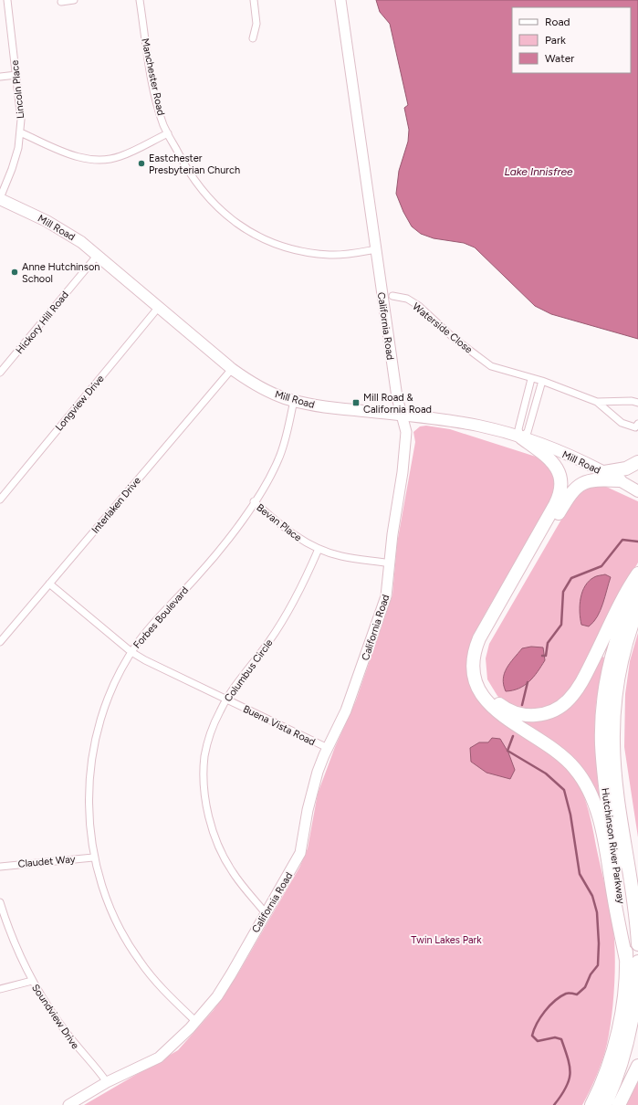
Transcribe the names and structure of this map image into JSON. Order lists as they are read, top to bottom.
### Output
{
  "streets": {
    "highway": ["Hutchinson River Parkway"],
    "main road": ["Mill Road", "California Road"],
    "street": [
      "Manchester Road",
      "Lincoln Place",
      "Hickory Hill Road",
      "Waterside Close",
      "Longview Drive",
      "Interlaken Drive",
      "Bevan Place",
      "Forbes Boulevard",
      "Columbus Circle",
      "Buena Vista Road",
      "Claudet Way",
      "Soundview Drive"
    ]
  },
  "crossings": [
    ["Manchester Road", "California Road"],
    ["Lincoln Place", "Mill Road"],
    ["Mill Road", "Hickory Hill Road"],
    ["Mill Road", "California Road"],
    ["Mill Road", "Longview Drive"],
    ["Mill Road", "Interlaken Drive"],
    ["Mill Road", "Forbes Boulevard"],
    ["California Road", "Bevan Place"],
    ["California Road", "Forbes Boulevard"],
    ["California Road", "Columbus Circle"],
    ["California Road", "Buena Vista Road"],
    ["California Road", "Soundview Drive"],
    ["Interlaken Drive", "Buena Vista Road"],
    ["Bevan Place", "Forbes Boulevard"],
    ["Bevan Place", "Columbus Circle"],
    ["Forbes Boulevard", "Buena Vista Road"],
    ["Forbes Boulevard", "Claudet Way"],
    ["Columbus Circle", "Buena Vista Road"]
  ],
  "water": ["Lake Innisfree"],
  "parks": ["Twin Lakes Park"],
  "places": {
    "other": ["Eastchester Presbyterian Church", "Anne Hutchinson School"],
    "transit": ["Mill Road & California Road"]
  },
  "legend": ["Road", "Park", "Water"]
}
